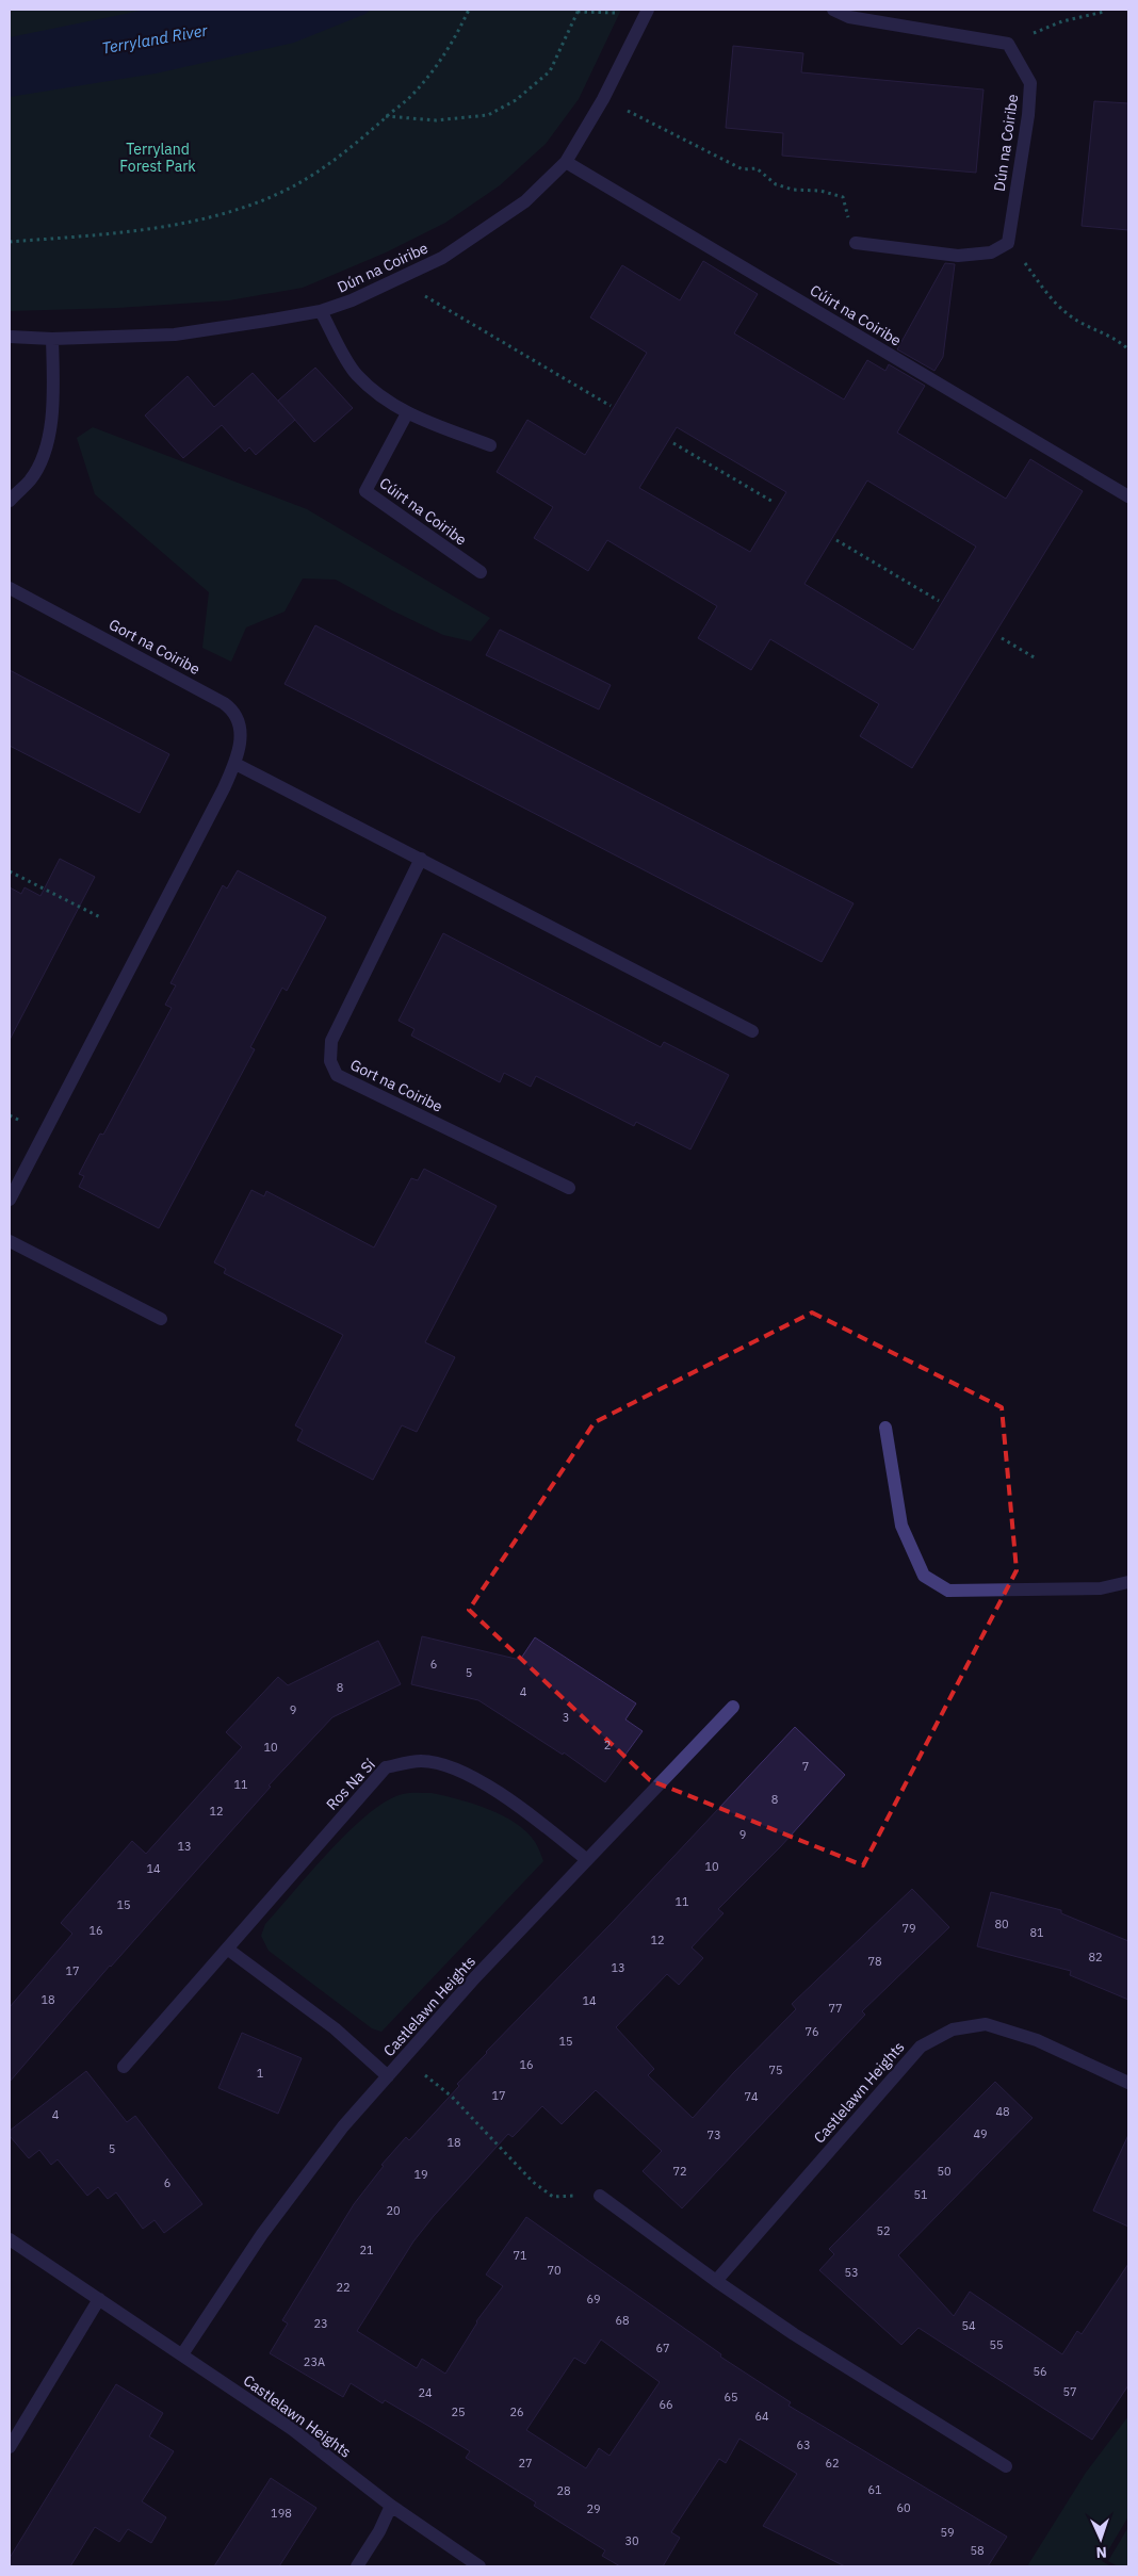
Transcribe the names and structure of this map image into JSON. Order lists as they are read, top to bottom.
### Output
{
  "streets": {
    "street": [
      "Dún na Coiribe",
      "Cúirt na Coiribe",
      "Gort na Coiribe",
      "Ros Na Sí",
      "Castlelawn Heights"
    ]
  },
  "crossings": [
    ["Dún na Coiribe", "Cúirt na Coiribe"],
    ["Ros Na Sí", "Castlelawn Heights"]
  ],
  "water": ["Terryland River"],
  "parks": ["Terryland Forest Park"],
  "house_numbers": [
    "6",
    "5",
    "8",
    "4",
    "9",
    "3",
    "2",
    "10",
    "7",
    "11",
    "8",
    "12",
    "9",
    "13",
    "10",
    "14",
    "11",
    "15",
    "80",
    "79",
    "16",
    "81",
    "12",
    "82",
    "78",
    "13",
    "17",
    "18",
    "14",
    "77",
    "76",
    "15",
    "16",
    "75",
    "1",
    "17",
    "74",
    "48",
    "4",
    "49",
    "73",
    "18",
    "5",
    "72",
    "50",
    "19",
    "6",
    "51",
    "20",
    "52",
    "21",
    "71",
    "70",
    "53",
    "22",
    "69",
    "68",
    "23",
    "54",
    "55",
    "67",
    "23A",
    "56",
    "57",
    "24",
    "65",
    "66",
    "25",
    "26",
    "64",
    "63",
    "27",
    "62",
    "61",
    "28",
    "60",
    "29",
    "198",
    "59",
    "30",
    "58"
  ],
  "north": "bottom"
}
